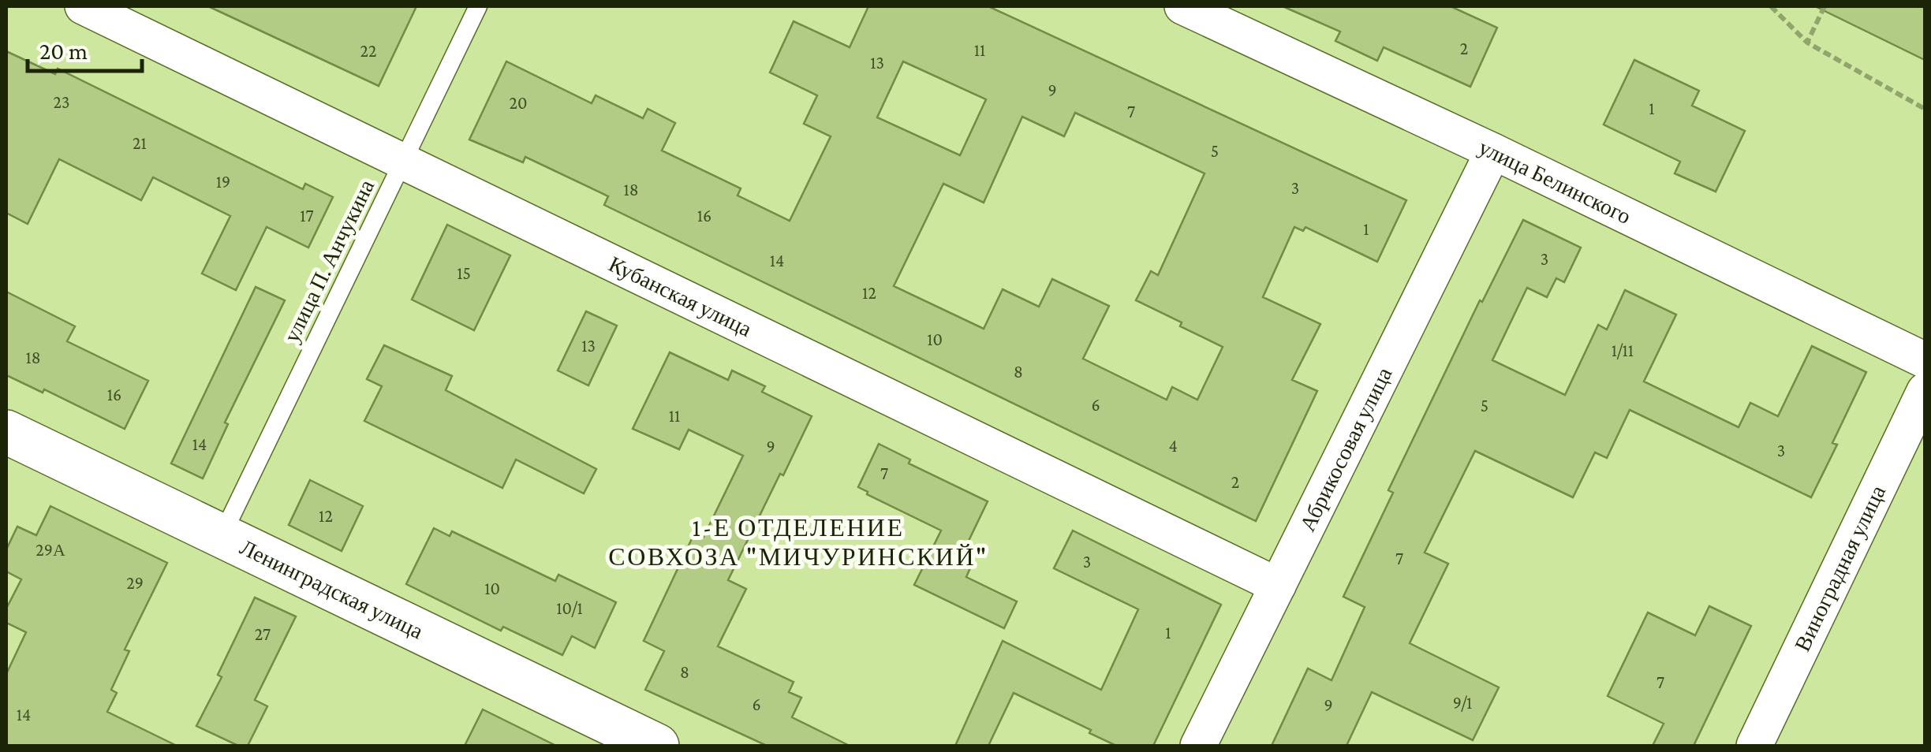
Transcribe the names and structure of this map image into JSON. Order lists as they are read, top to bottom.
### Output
{
  "streets": {
    "street": [
      "улица Белинского",
      "Кубанская улица",
      "Абрикосовая улица",
      "Виноградная улица",
      "Ленинградская улица"
    ],
    "lane": ["улица П. Анчукина"]
  },
  "crossings": [
    ["улица Белинского", "Абрикосовая улица"],
    ["улица П. Анчукина", "Кубанская улица"],
    ["улица П. Анчукина", "Ленинградская улица"],
    ["Кубанская улица", "Абрикосовая улица"]
  ],
  "districts": ["1-Е ОТДЕЛЕНИЕ СОВХОЗА \"МИЧУРИНСКИЙ\""],
  "house_numbers": [
    "2",
    "11",
    "22",
    "13",
    "9",
    "23",
    "20",
    "1",
    "7",
    "21",
    "5",
    "19",
    "3",
    "18",
    "17",
    "16",
    "1",
    "3",
    "14",
    "15",
    "12",
    "10",
    "13",
    "1/11",
    "18",
    "8",
    "16",
    "6",
    "5",
    "11",
    "14",
    "4",
    "9",
    "3",
    "7",
    "2",
    "12",
    "29А",
    "7",
    "3",
    "29",
    "10",
    "10/1",
    "1",
    "27",
    "8",
    "7",
    "9/1",
    "6",
    "9",
    "14"
  ],
  "scale_bar": "20 m"
}
